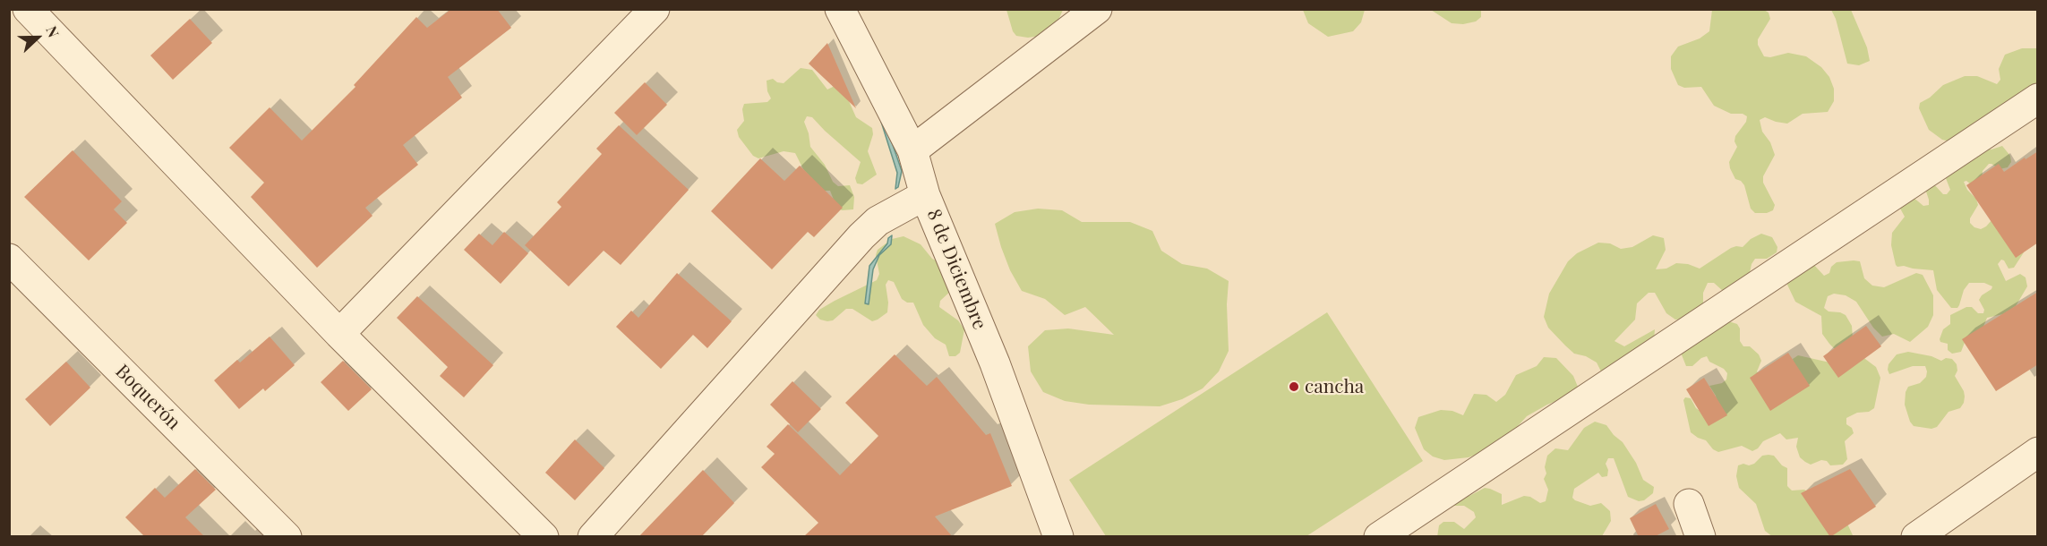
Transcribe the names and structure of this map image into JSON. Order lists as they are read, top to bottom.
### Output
{
  "streets": {
    "street": ["8 de Diciembre", "Boquerón"]
  },
  "places": ["cancha"],
  "north": "right"
}
